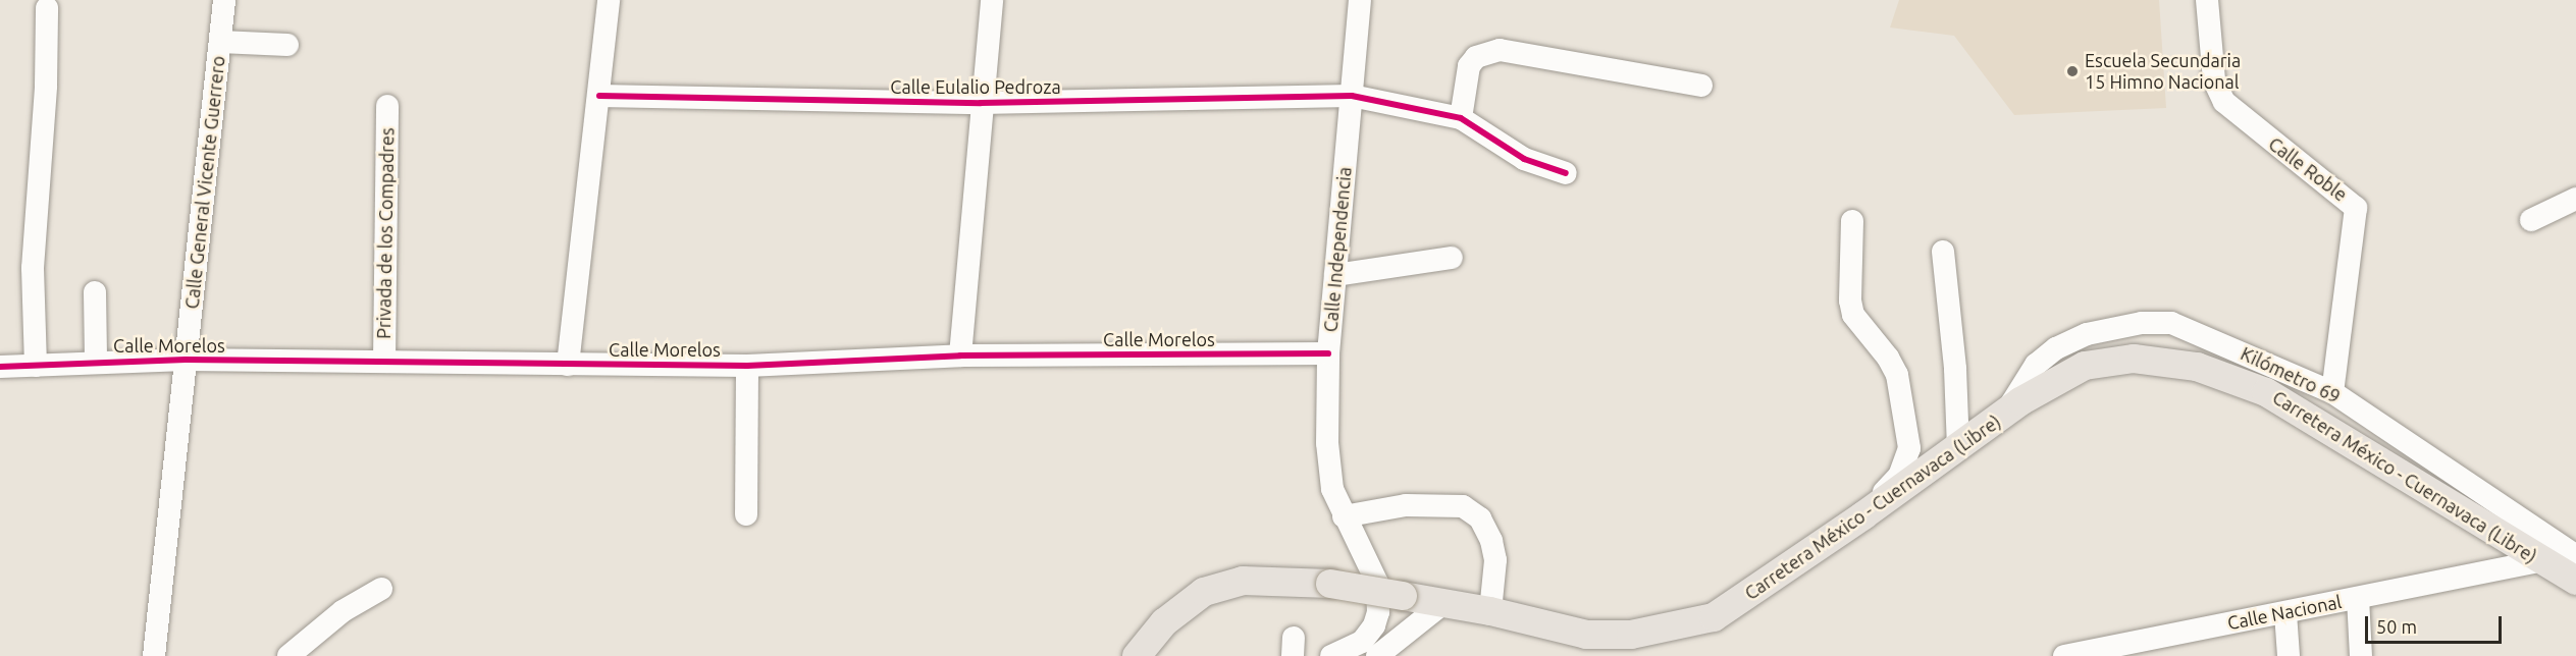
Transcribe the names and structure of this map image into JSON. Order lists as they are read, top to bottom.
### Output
{
  "streets": {
    "main road": ["Carretera México - Cuernavaca (Libre)"],
    "street": [
      "Calle Eulalio Pedroza",
      "Calle Roble",
      "Calle General Vicente Guerrero",
      "Privada de los Compadres",
      "Calle Independencia",
      "Calle Morelos",
      "Kilómetro 69",
      "Calle Nacional"
    ]
  },
  "crossings": [
    ["Calle Eulalio Pedroza", "Calle Independencia"],
    ["Calle Roble", "Kilómetro 69"],
    ["Calle General Vicente Guerrero", "Calle Morelos"],
    ["Privada de los Compadres", "Calle Morelos"],
    ["Calle Independencia", "Calle Morelos"],
    ["Kilómetro 69", "Carretera México - Cuernavaca (Libre)"],
    ["Carretera México - Cuernavaca (Libre)", "Calle Nacional"]
  ],
  "places": ["Escuela Secundaria 15 Himno Nacional"],
  "scale_bar": "50 m"
}
